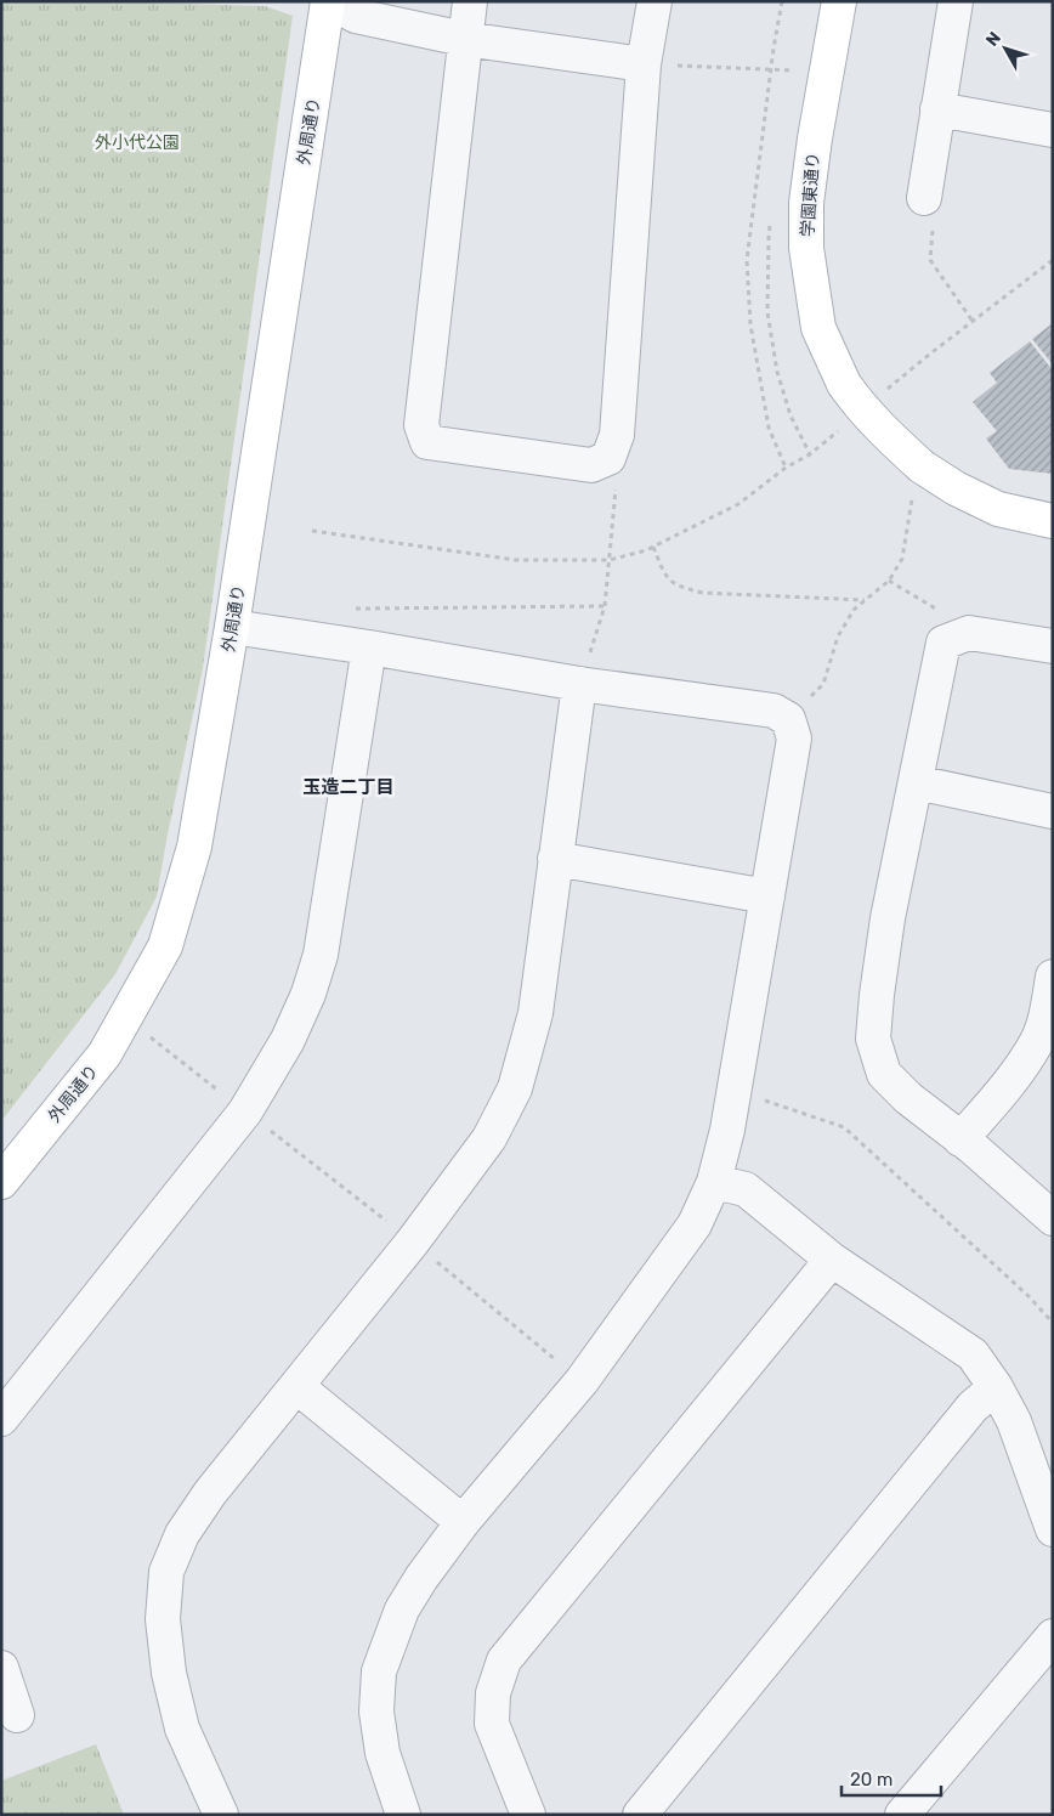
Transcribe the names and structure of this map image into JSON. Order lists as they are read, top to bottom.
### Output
{
  "streets": {
    "street": ["外周通り", "学園東通り"]
  },
  "districts": ["玉造二丁目"],
  "parks": ["外小代公園"],
  "scale_bar": "20 m",
  "north": "top left"
}
